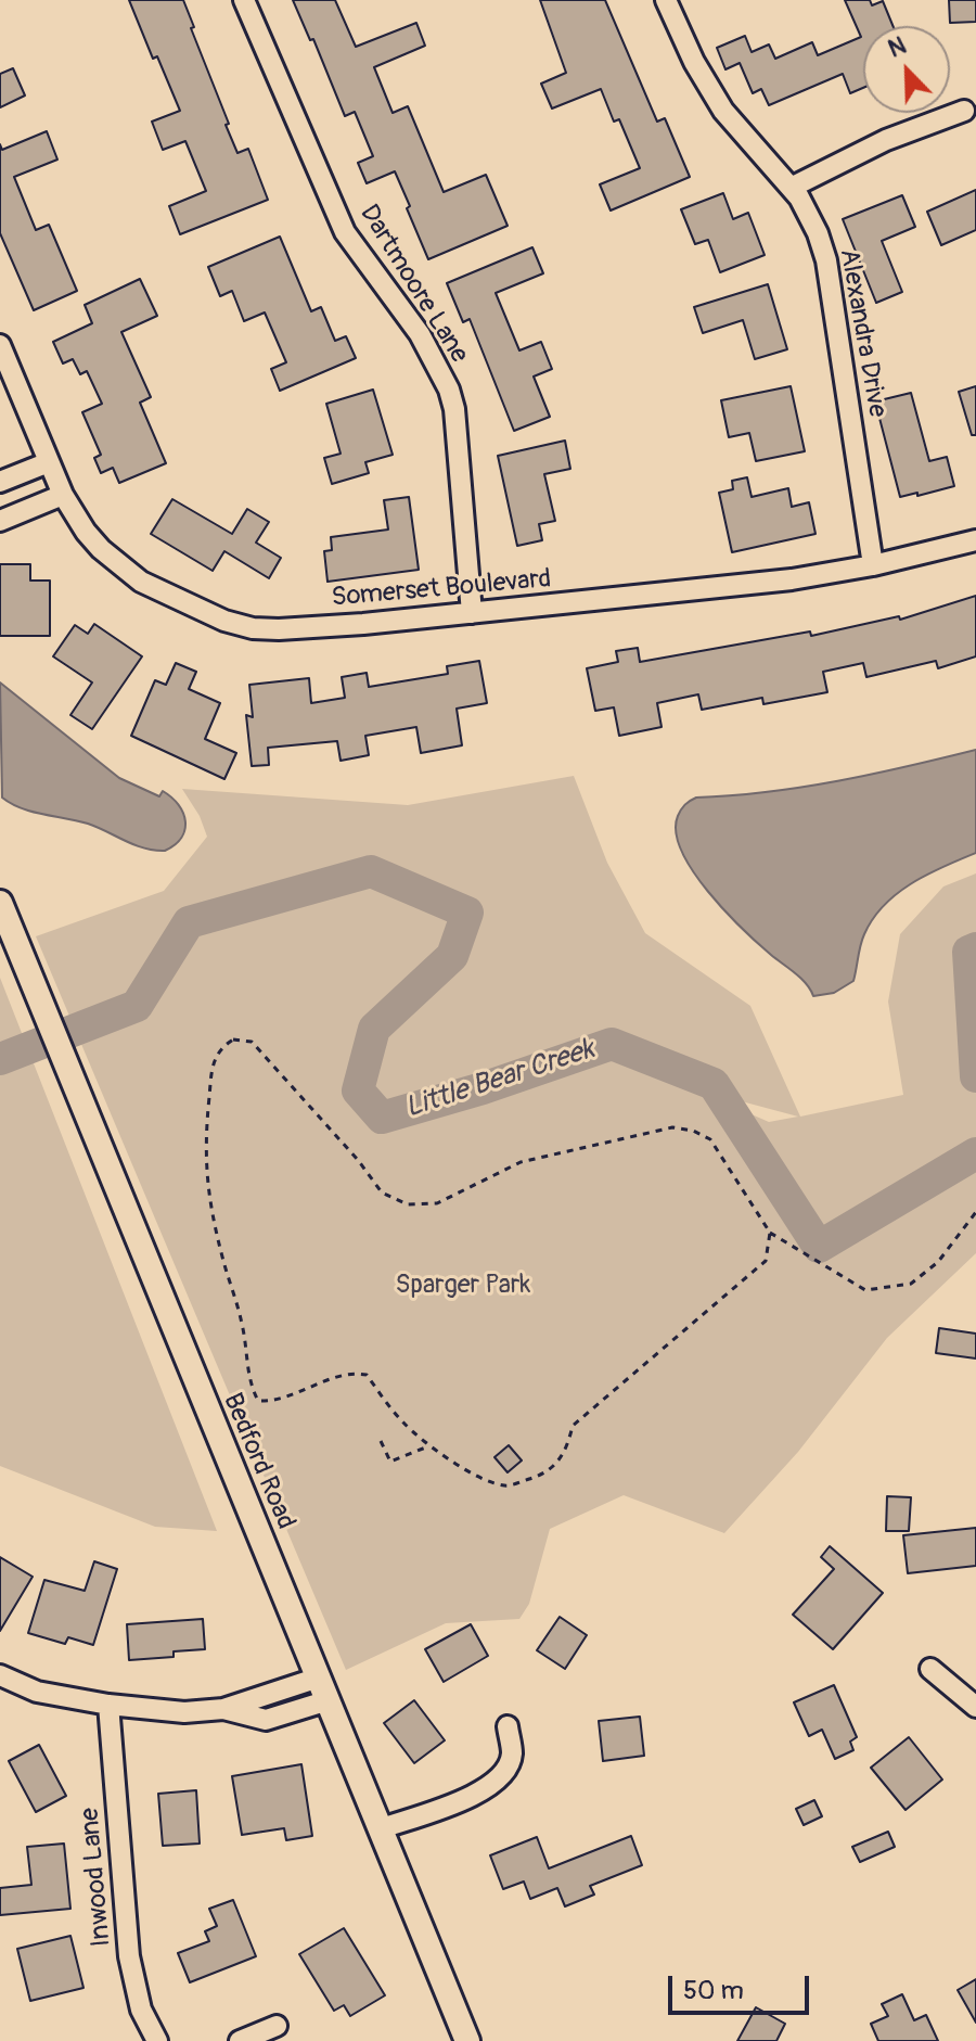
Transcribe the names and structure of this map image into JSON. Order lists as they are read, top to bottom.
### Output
{
  "streets": {
    "street": [
      "Dartmoore Lane",
      "Alexandra Drive",
      "Somerset Boulevard",
      "Bedford Road",
      "Inwood Lane"
    ]
  },
  "crossings": [
    ["Dartmoore Lane", "Somerset Boulevard"],
    ["Alexandra Drive", "Somerset Boulevard"]
  ],
  "water": ["Little Bear Creek"],
  "parks": ["Sparger Park"],
  "scale_bar": "50 m",
  "north": "top left"
}
